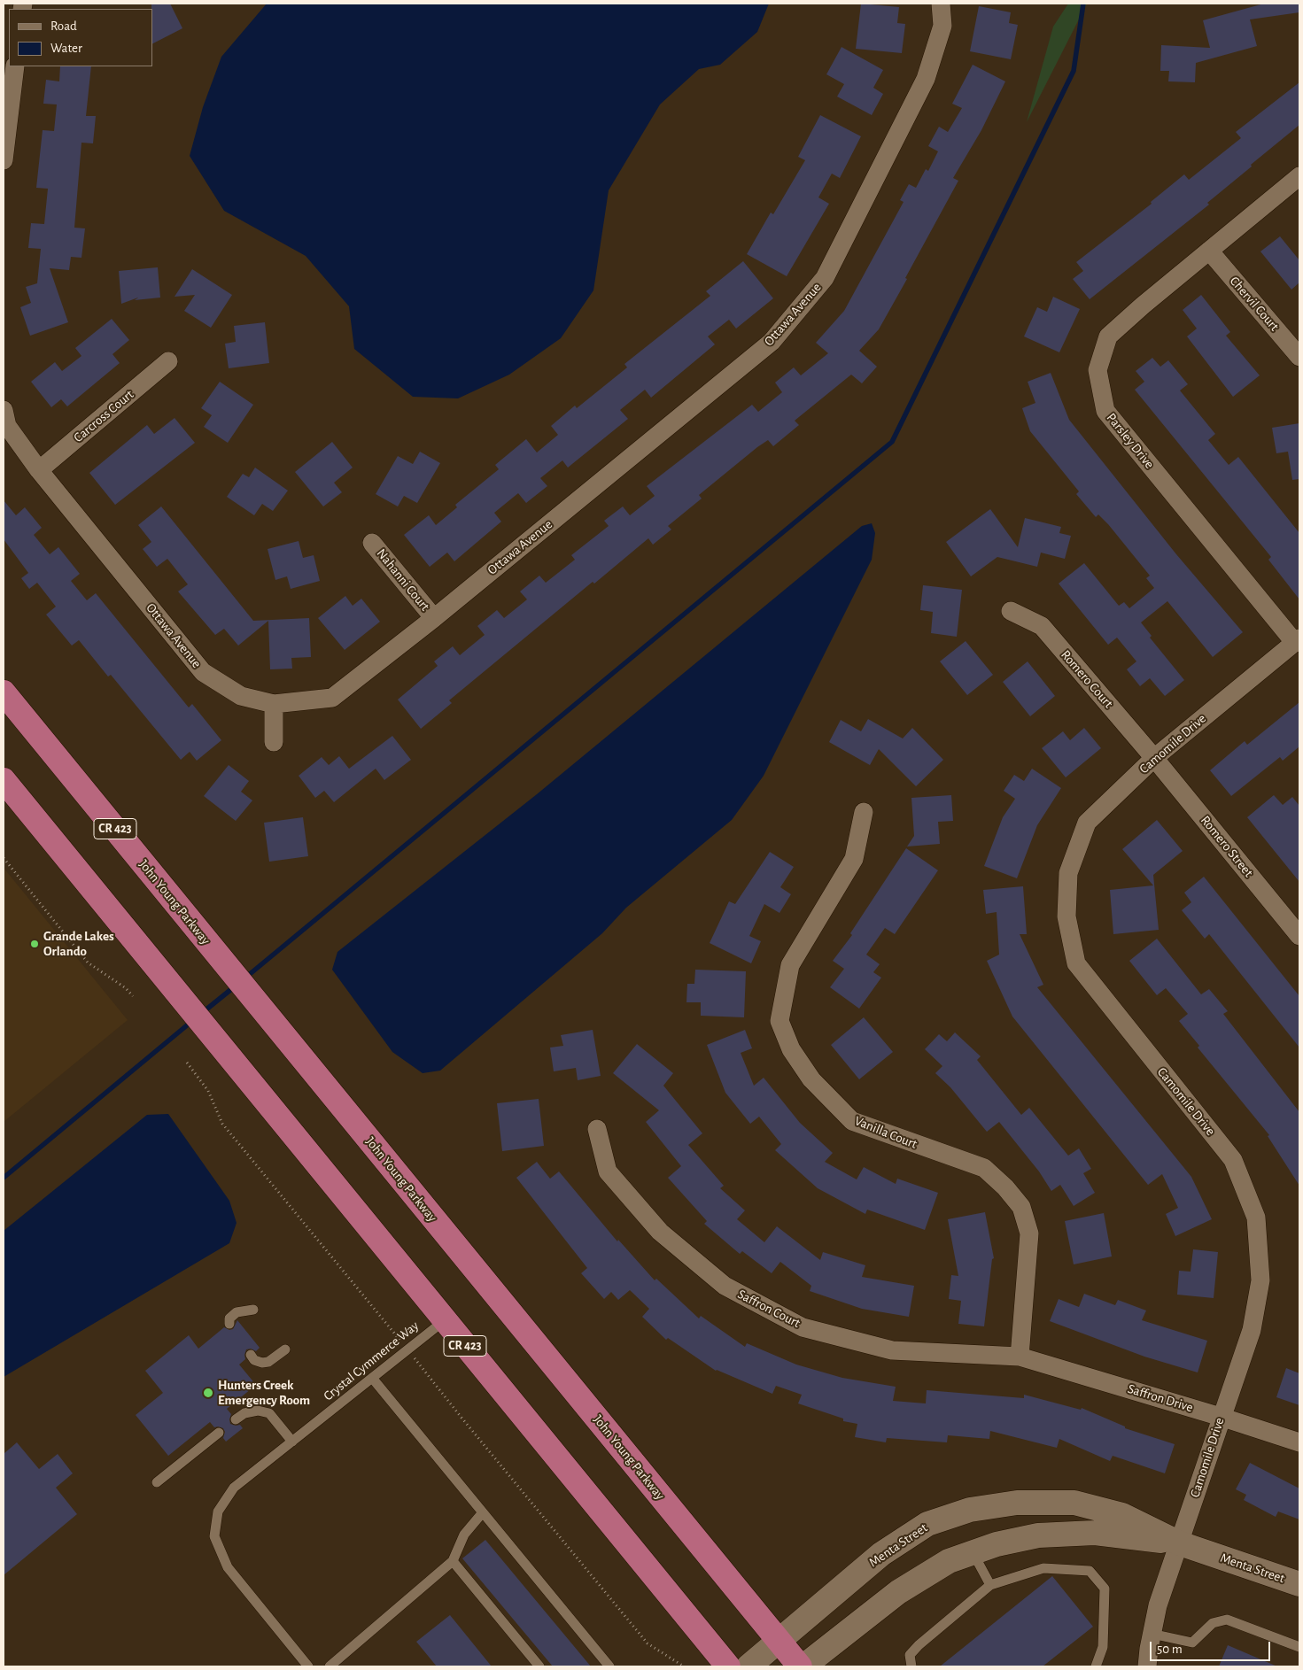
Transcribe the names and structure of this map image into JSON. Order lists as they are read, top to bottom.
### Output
{
  "streets": {
    "highway": ["CR 423", "John Young Parkway"],
    "street": [
      "Chervil Court",
      "Ottawa Avenue",
      "Carcross Court",
      "Parsley Drive",
      "Nahanni Court",
      "Romero Court",
      "Camomile Drive",
      "Romero Street",
      "Vanilla Court",
      "Saffron Court",
      "Saffron Drive",
      "Menta Street"
    ],
    "lane": ["Crystal Cymmerce Way"]
  },
  "crossings": [
    ["Chervil Court", "Parsley Drive"],
    ["Ottawa Avenue", "Carcross Court"],
    ["Ottawa Avenue", "Nahanni Court"],
    ["Parsley Drive", "Camomile Drive"],
    ["Romero Court", "Camomile Drive"],
    ["Romero Court", "Romero Street"],
    ["Camomile Drive", "Romero Street"],
    ["Camomile Drive", "Saffron Drive"],
    ["Camomile Drive", "Menta Street"],
    ["CR 423", "Crystal Cymmerce Way"],
    ["John Young Parkway", "Menta Street"],
    ["Vanilla Court", "Saffron Court"],
    ["Vanilla Court", "Saffron Drive"],
    ["Saffron Court", "Saffron Drive"]
  ],
  "places": ["Grande Lakes Orlando", "Hunters Creek Emergency Room"],
  "legend": ["Road", "Water"],
  "scale_bar": "50 m"
}
